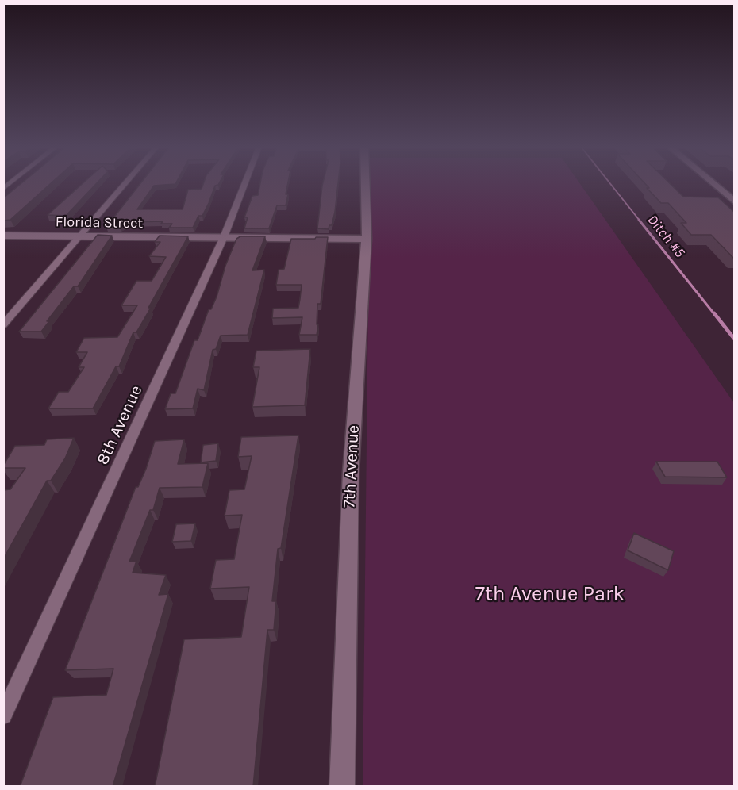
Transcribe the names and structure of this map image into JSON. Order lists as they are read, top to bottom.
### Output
{
  "streets": {
    "street": ["Florida Street", "8th Avenue", "7th Avenue"]
  },
  "crossings": [
    ["Florida Street", "8th Avenue"],
    ["Florida Street", "7th Avenue"]
  ],
  "water": ["Ditch #5"],
  "parks": ["7th Avenue Park"]
}
